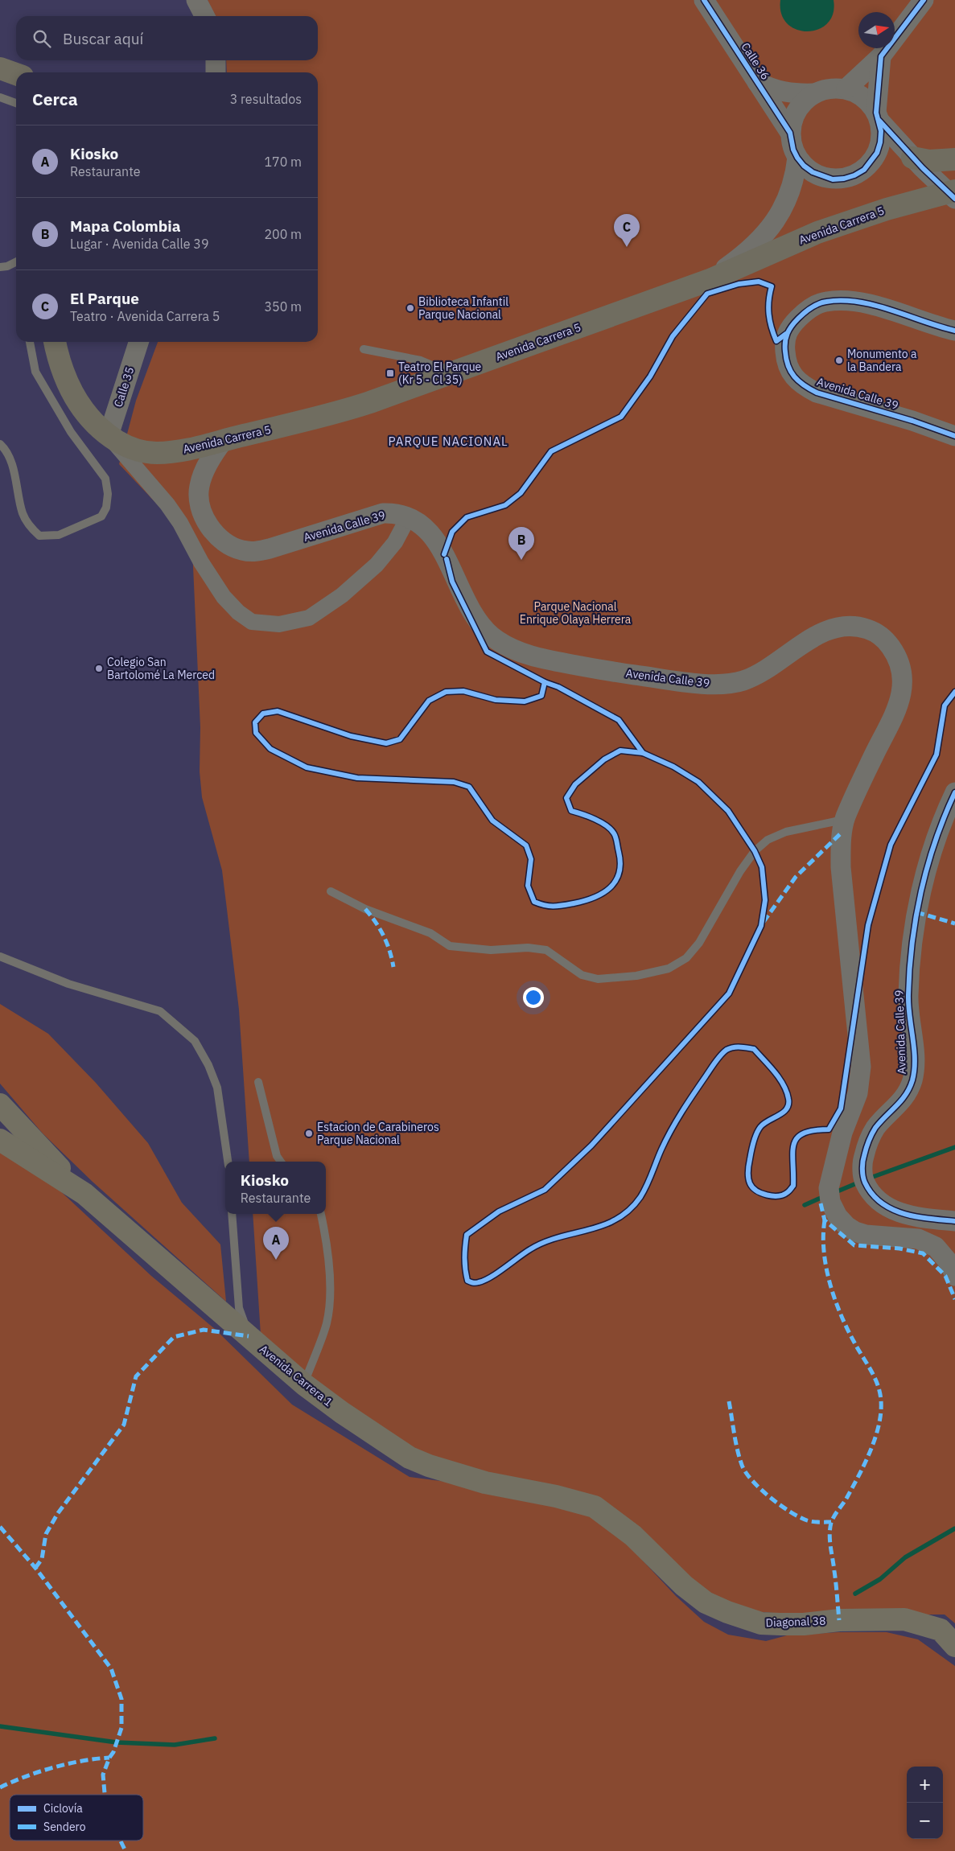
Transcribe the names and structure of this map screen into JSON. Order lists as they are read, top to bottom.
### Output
{
  "streets": {
    "main road": ["Avenida Carrera 5", "Avenida Carrera 1", "Diagonal 38"],
    "street": ["Calle 36", "Calle 35", "Avenida Calle 39"]
  },
  "crossings": [
    ["Avenida Carrera 5", "Calle 35"],
    ["Avenida Carrera 5", "Avenida Calle 39"],
    ["Avenida Carrera 1", "Diagonal 38"]
  ],
  "districts": ["PARQUE NACIONAL"],
  "parks": ["Parque Nacional Enrique Olaya Herrera"],
  "places": {
    "other": [
      "Biblioteca Infantil Parque Nacional",
      "Monumento a la Bandera",
      "Colegio San Bartolomé La Merced",
      "Estacion de Carabineros Parque Nacional"
    ],
    "transit": ["Teatro El Parque (Kr 5 - Cl 35)"]
  },
  "legend": ["Ciclovía", "Sendero"],
  "north": "right",
  "page": {
    "search": "Buscar aquí",
    "heading": ["Cerca", "3 resultados"],
    "list": [
      {
        "mark": "A",
        "name": "Kiosko",
        "note": "Restaurante",
        "value": "170 m"
      },
      {
        "mark": "B",
        "name": "Mapa Colombia",
        "note": "Lugar · Avenida Calle 39",
        "value": "200 m"
      },
      {
        "mark": "C",
        "name": "El Parque",
        "note": "Teatro · Avenida Carrera 5",
        "value": "350 m"
      }
    ],
    "pins": ["C", "B", "A"],
    "popup": ["Kiosko", "Restaurante"],
    "map_buttons": ["+", "−"]
  }
}
